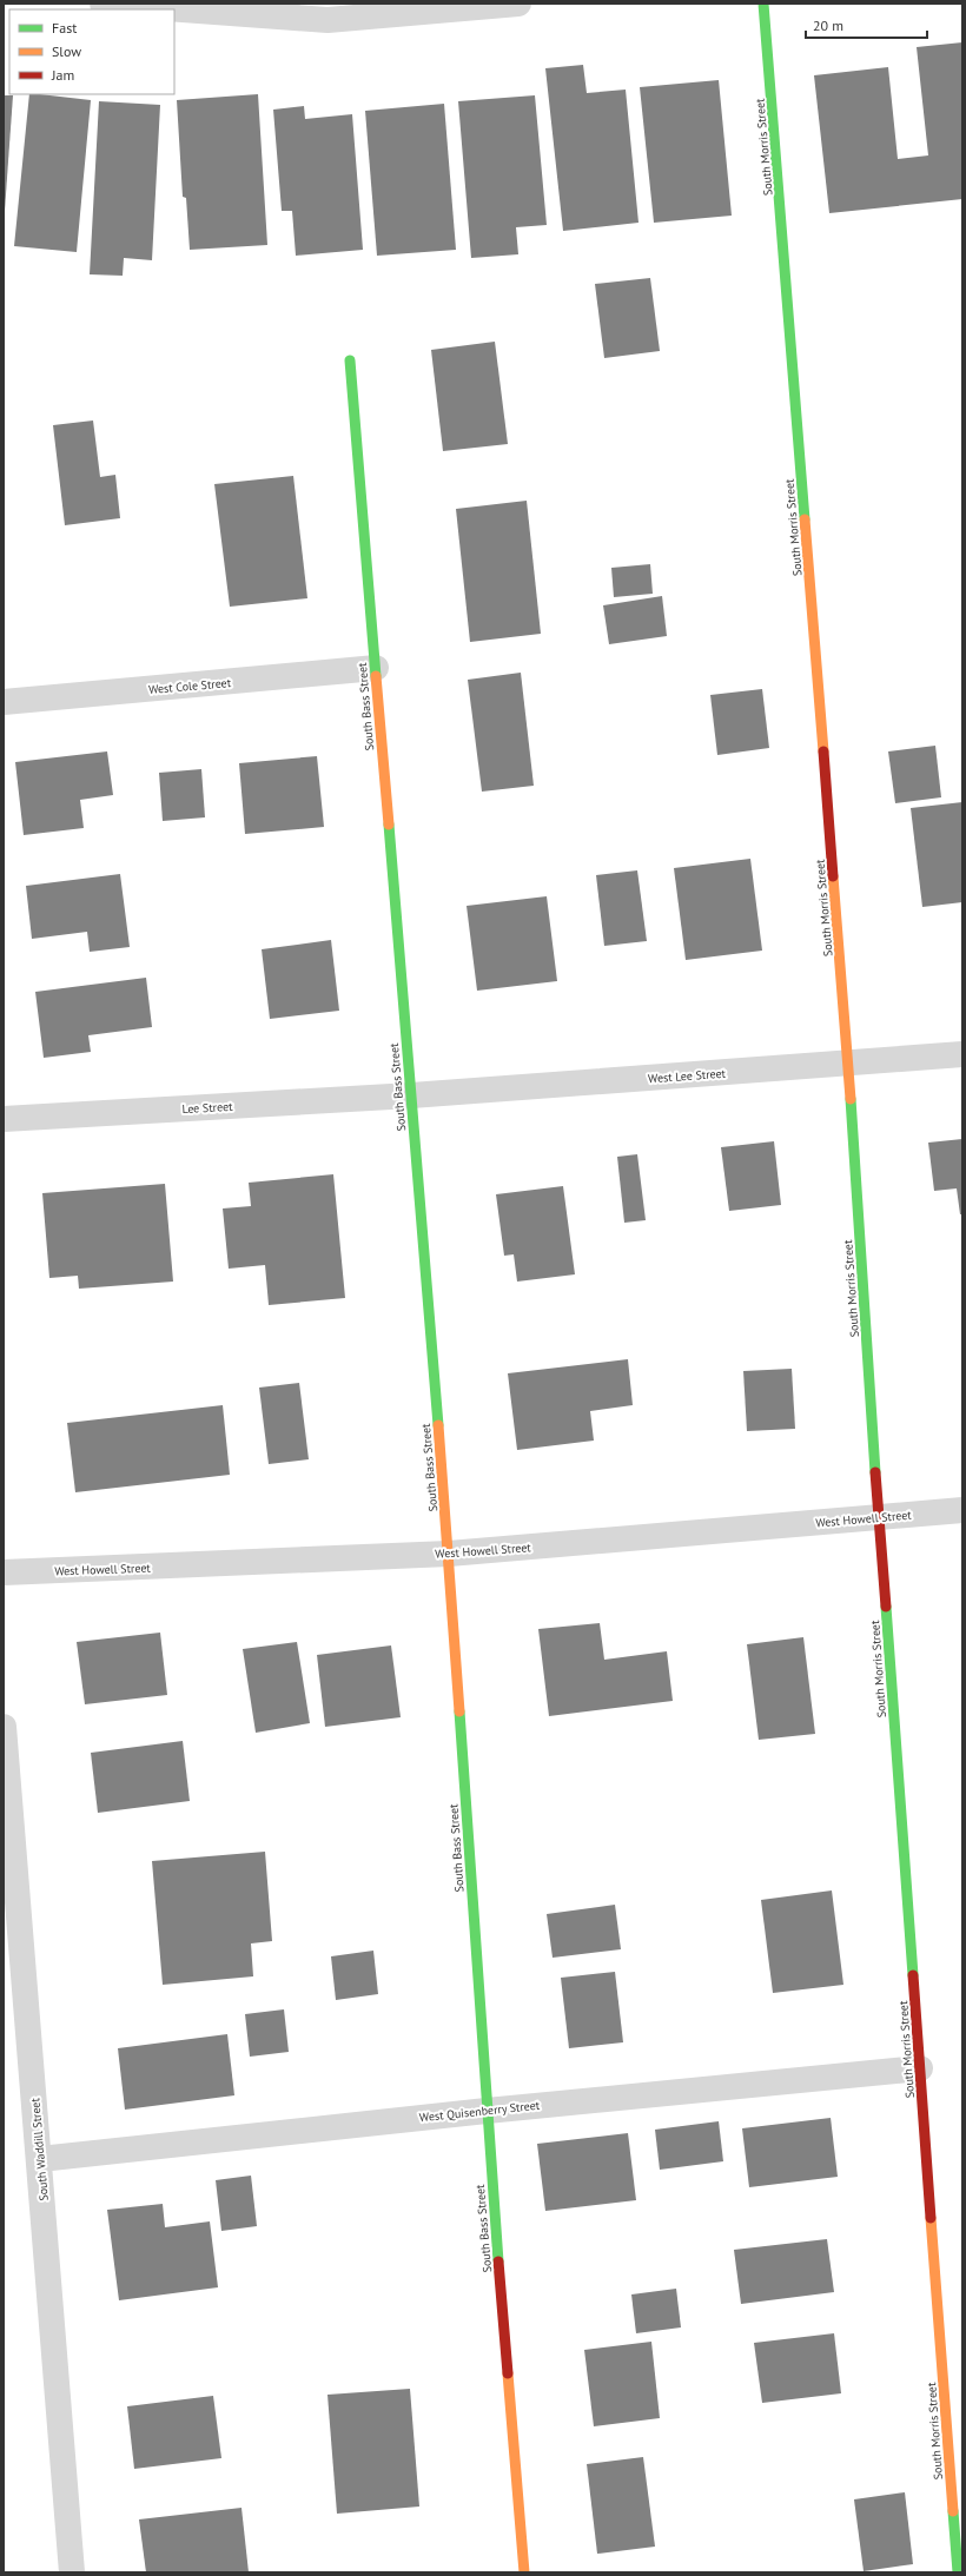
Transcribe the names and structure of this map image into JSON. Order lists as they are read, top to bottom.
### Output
{
  "streets": {
    "street": [
      "South Morris Street",
      "West Cole Street",
      "South Bass Street",
      "West Lee Street",
      "Lee Street",
      "West Howell Street",
      "West Quisenberry Street",
      "South Waddill Street"
    ]
  },
  "crossings": [
    ["South Morris Street", "West Lee Street"],
    ["South Morris Street", "West Howell Street"],
    ["South Morris Street", "West Quisenberry Street"],
    ["West Cole Street", "South Bass Street"],
    ["South Bass Street", "West Lee Street"],
    ["South Bass Street", "Lee Street"],
    ["South Bass Street", "West Howell Street"],
    ["South Bass Street", "West Quisenberry Street"],
    ["West Lee Street", "Lee Street"],
    ["West Quisenberry Street", "South Waddill Street"]
  ],
  "legend": ["Fast", "Slow", "Jam"],
  "scale_bar": "20 m"
}
